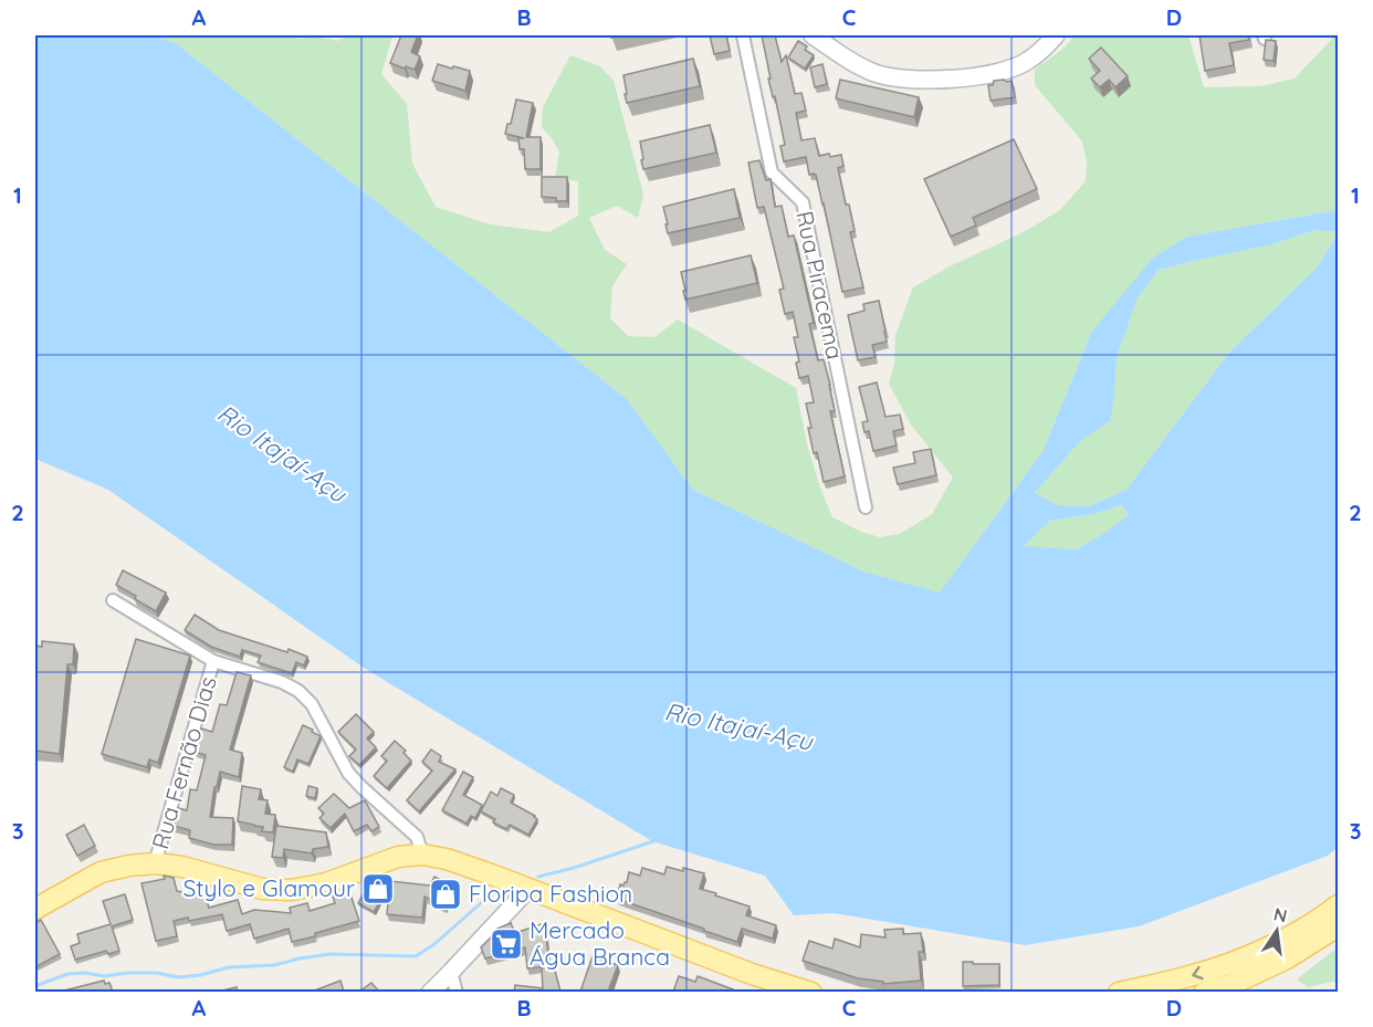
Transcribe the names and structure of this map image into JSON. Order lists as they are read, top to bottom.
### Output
{
  "streets": {
    "street": ["Rua Piracema", "Rua Fernão Dias"]
  },
  "water": ["Rio Itajaí-Açu"],
  "places": {
    "shop": ["Stylo e Glamour", "Floripa Fashion"],
    "supermarket": ["Mercado Água Branca"]
  },
  "north": "top",
  "grid": {
    "columns": [
      "A",
      "B",
      "C",
      "D"
    ],
    "rows": ["1", "2", "3"]
  }
}
